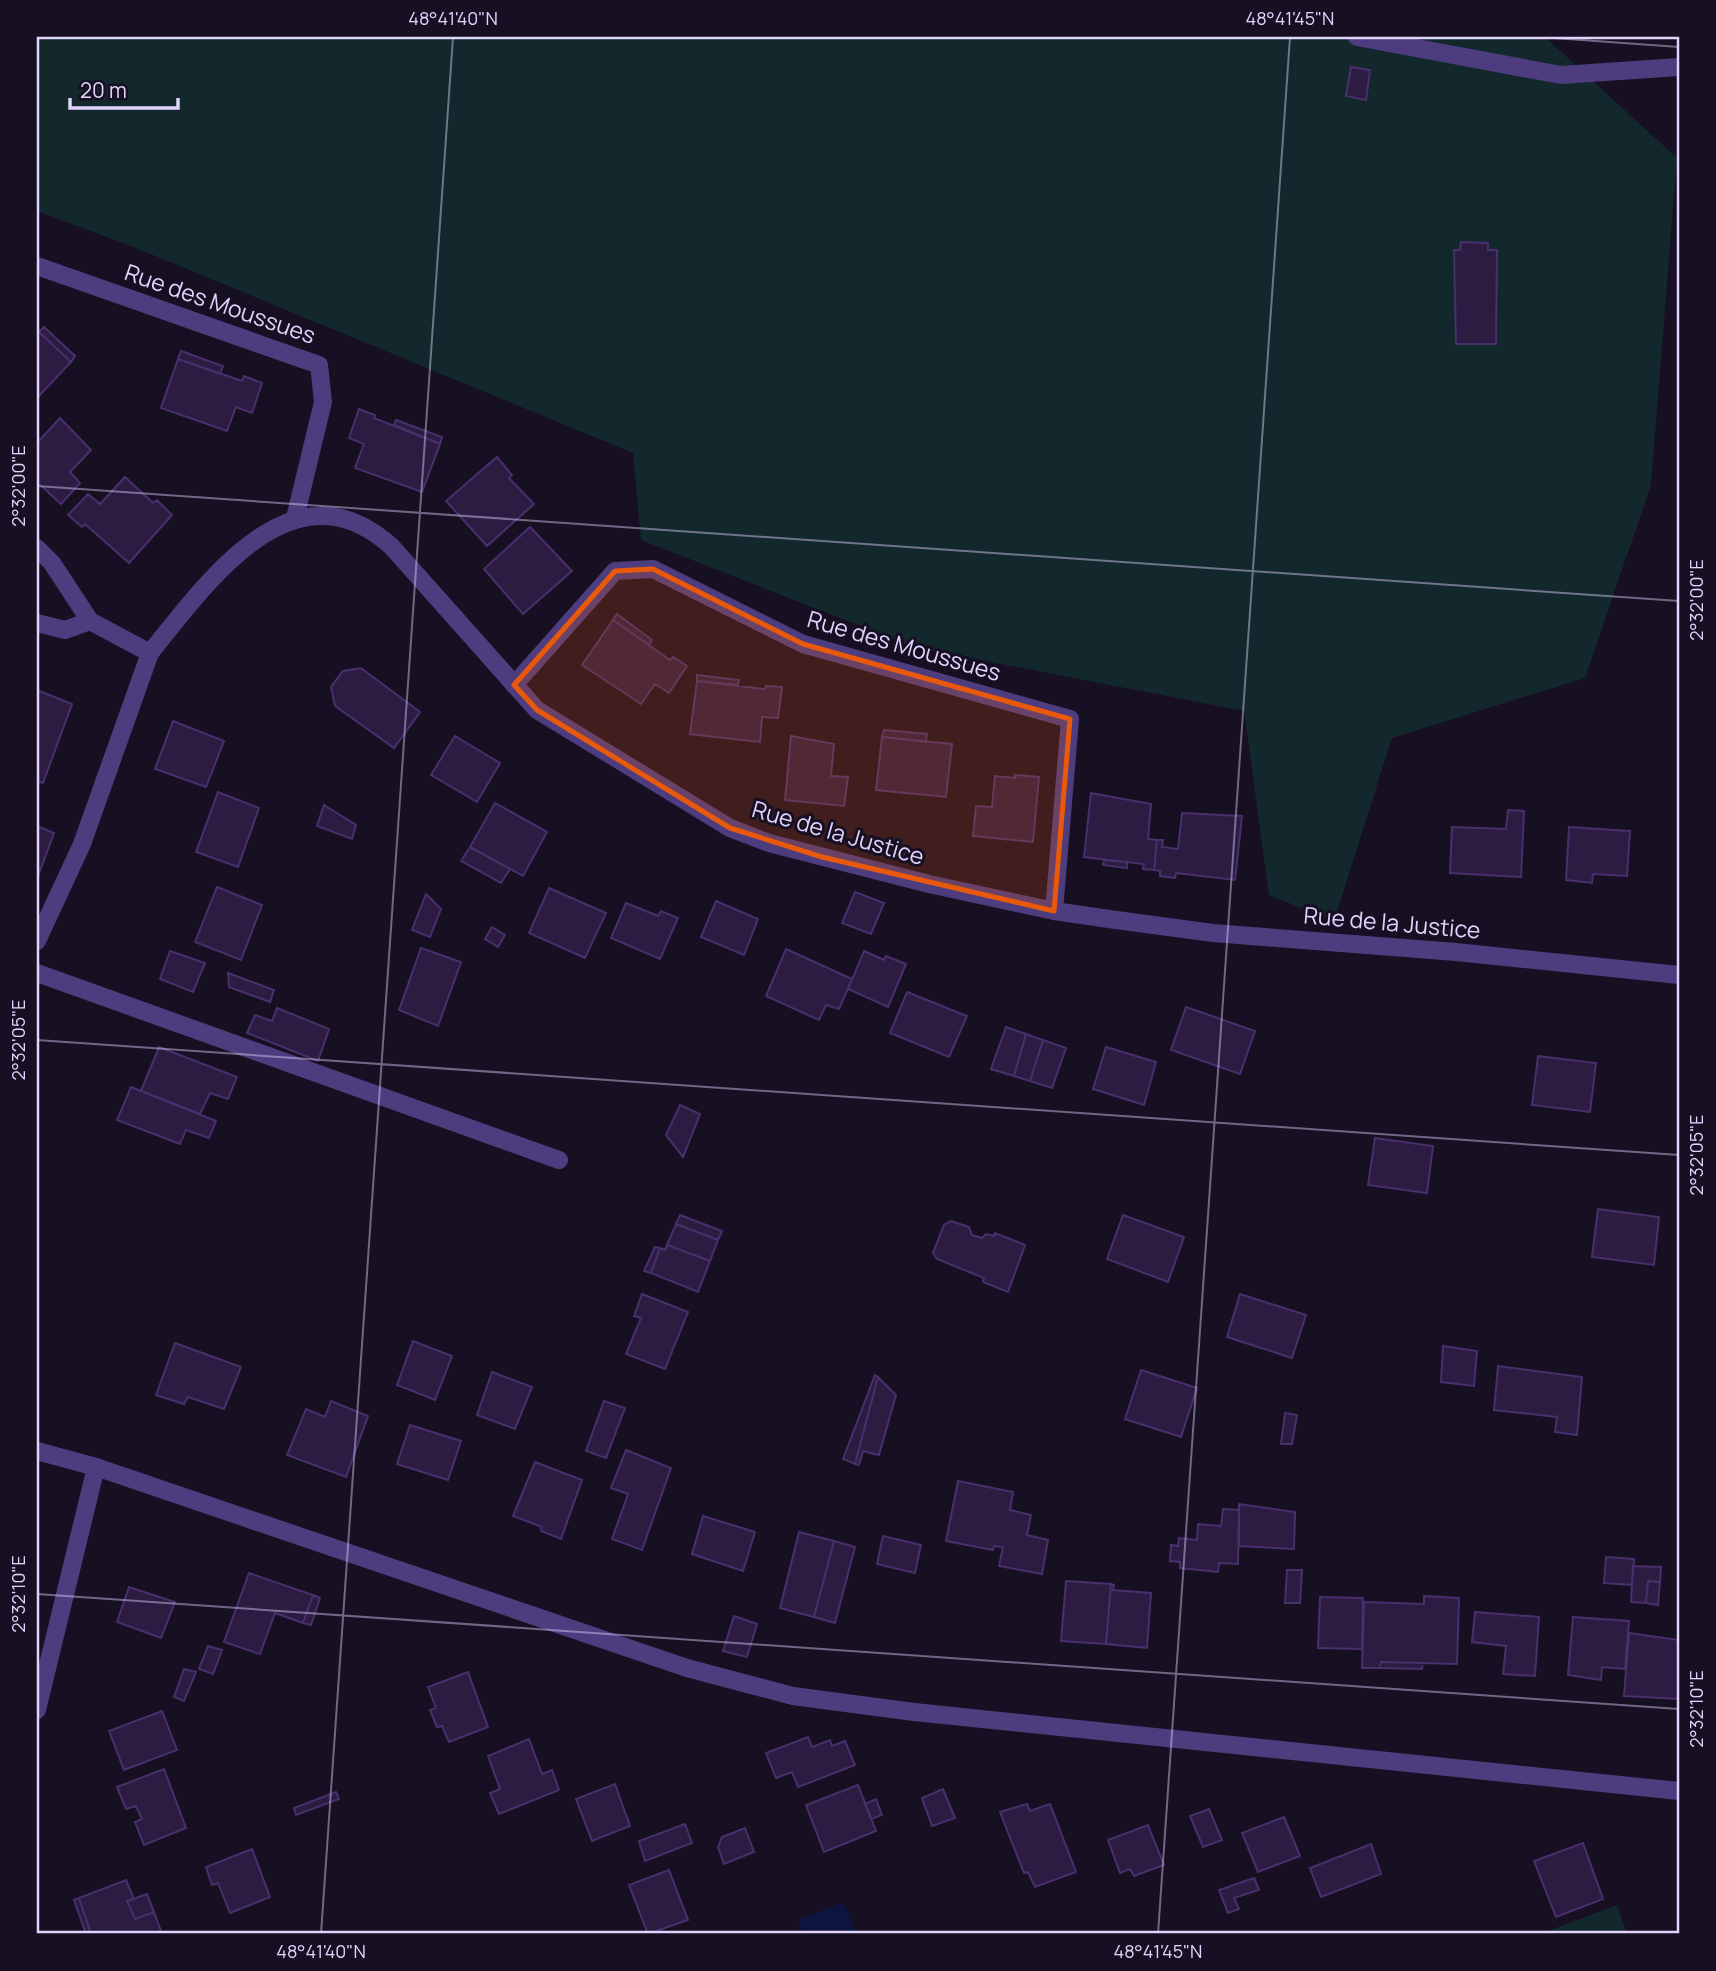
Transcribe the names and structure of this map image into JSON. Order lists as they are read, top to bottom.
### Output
{
  "streets": {
    "street": ["Rue des Moussues", "Rue de la Justice"]
  },
  "crossings": [
    ["Rue des Moussues", "Rue de la Justice"]
  ],
  "scale_bar": "20 m",
  "coordinates": [
    "48°41'40\"N",
    "48°41'45\"N",
    "2°32'00\"E",
    "2°32'05\"E",
    "2°32'10\"E"
  ]
}
